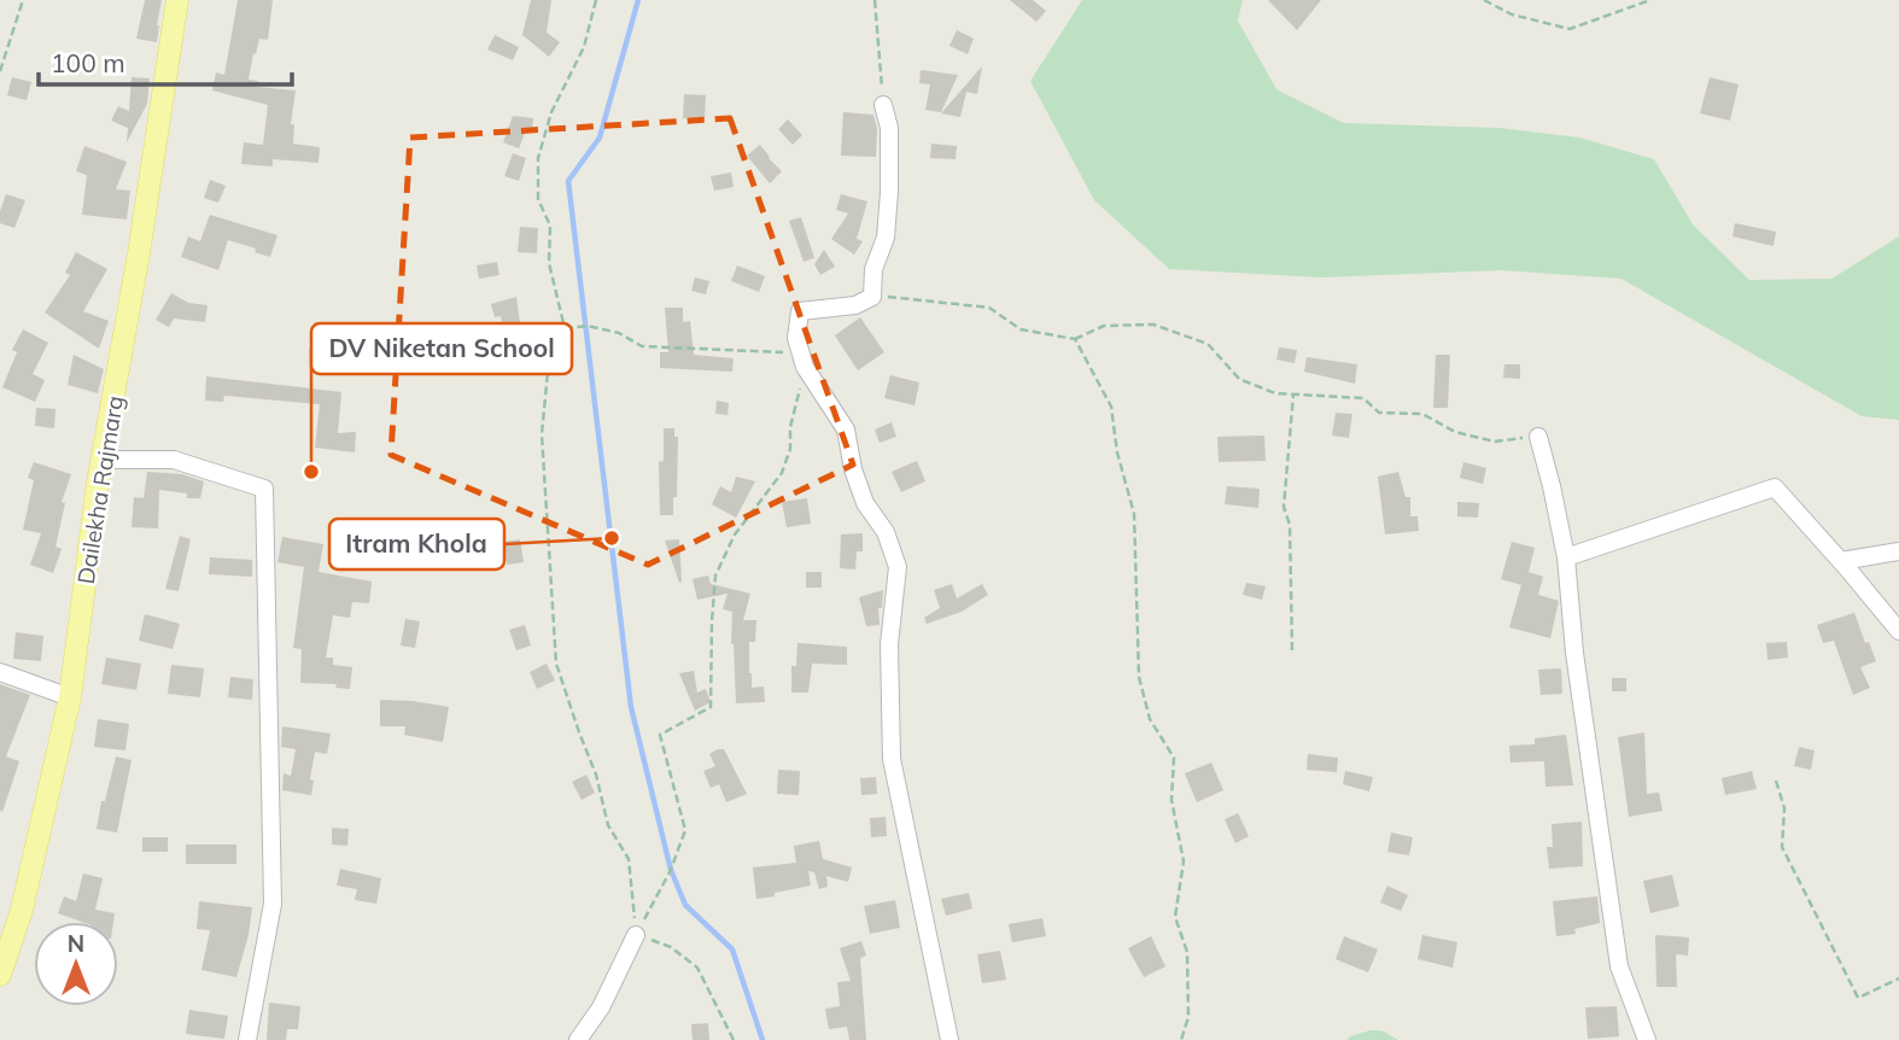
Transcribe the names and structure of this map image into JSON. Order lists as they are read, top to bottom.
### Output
{
  "streets": {
    "main road": ["Dailekha Rajmarg"]
  },
  "places": ["DV Niketan School", "Itram Khola"],
  "scale_bar": "100 m",
  "north": "top"
}
